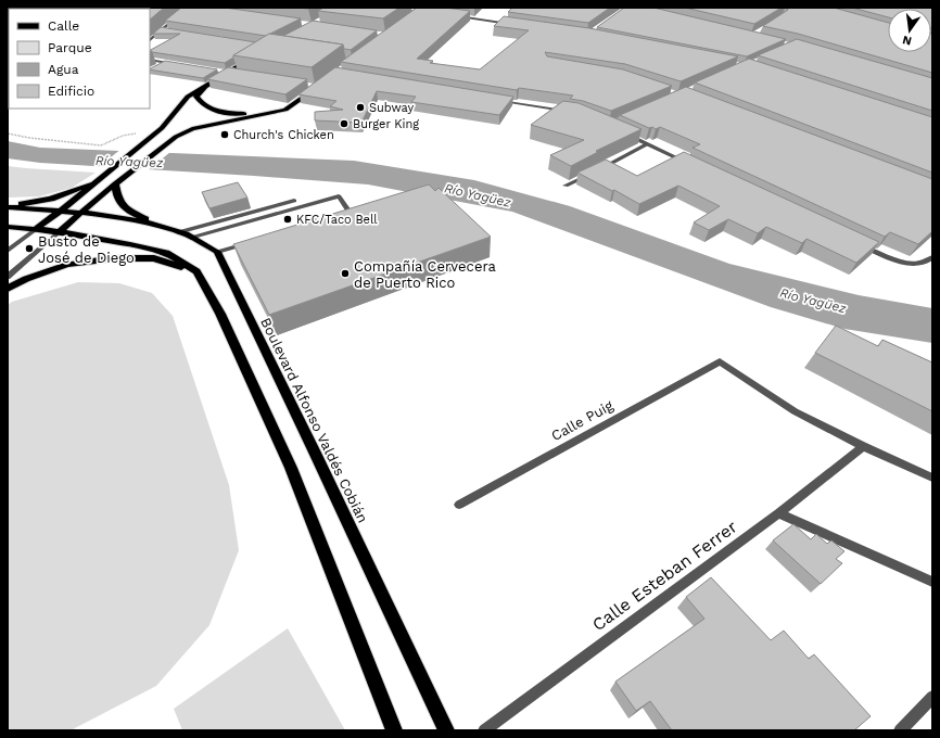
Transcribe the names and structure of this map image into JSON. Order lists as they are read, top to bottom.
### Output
{
  "streets": {
    "main road": ["Boulevard Alfonso Valdés Cobián"],
    "street": ["Calle Puig", "Calle Esteban Ferrer"]
  },
  "crossings": [
    ["Calle Puig", "Calle Esteban Ferrer"]
  ],
  "water": ["Río Yagüez"],
  "places": [
    "Subway",
    "Burger King",
    "Church's Chicken",
    "KFC/Taco Bell",
    "Busto de José de Diego",
    "Compañía Cervecera de Puerto Rico"
  ],
  "legend": [
    "Calle",
    "Parque",
    "Agua",
    "Edificio"
  ],
  "north": "bottom"
}
